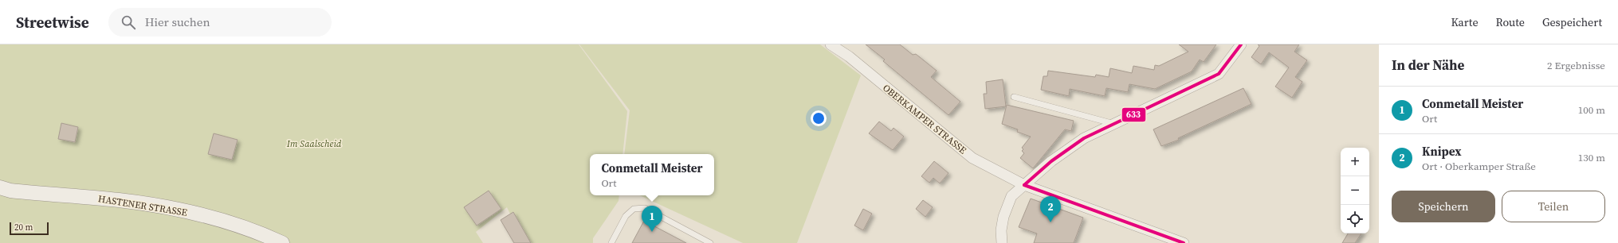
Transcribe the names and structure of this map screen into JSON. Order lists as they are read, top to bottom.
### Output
{
  "streets": {
    "main road": ["HASTENER STRASSE"],
    "street": ["OBERKAMPER STRASSE"]
  },
  "parks": ["Im Saalscheid"],
  "lines": ["transit line 633"],
  "scale_bar": "20 m",
  "page": {
    "header": "Streetwise",
    "search": "Hier suchen",
    "nav": ["Karte", "Route", "Gespeichert"],
    "heading": ["In der Nähe", "2 Ergebnisse"],
    "list": [
      {
        "mark": "1",
        "name": "Conmetall Meister",
        "note": "Ort",
        "value": "100 m"
      },
      {
        "mark": "2",
        "name": "Knipex",
        "note": "Ort · Oberkamper Straße",
        "value": "130 m"
      }
    ],
    "map_buttons": ["+", "−"],
    "popup": ["Conmetall Meister", "Ort"],
    "buttons": ["Speichern", "Teilen"],
    "pins": ["2", "1"],
    "scale": "20 m"
  }
}
